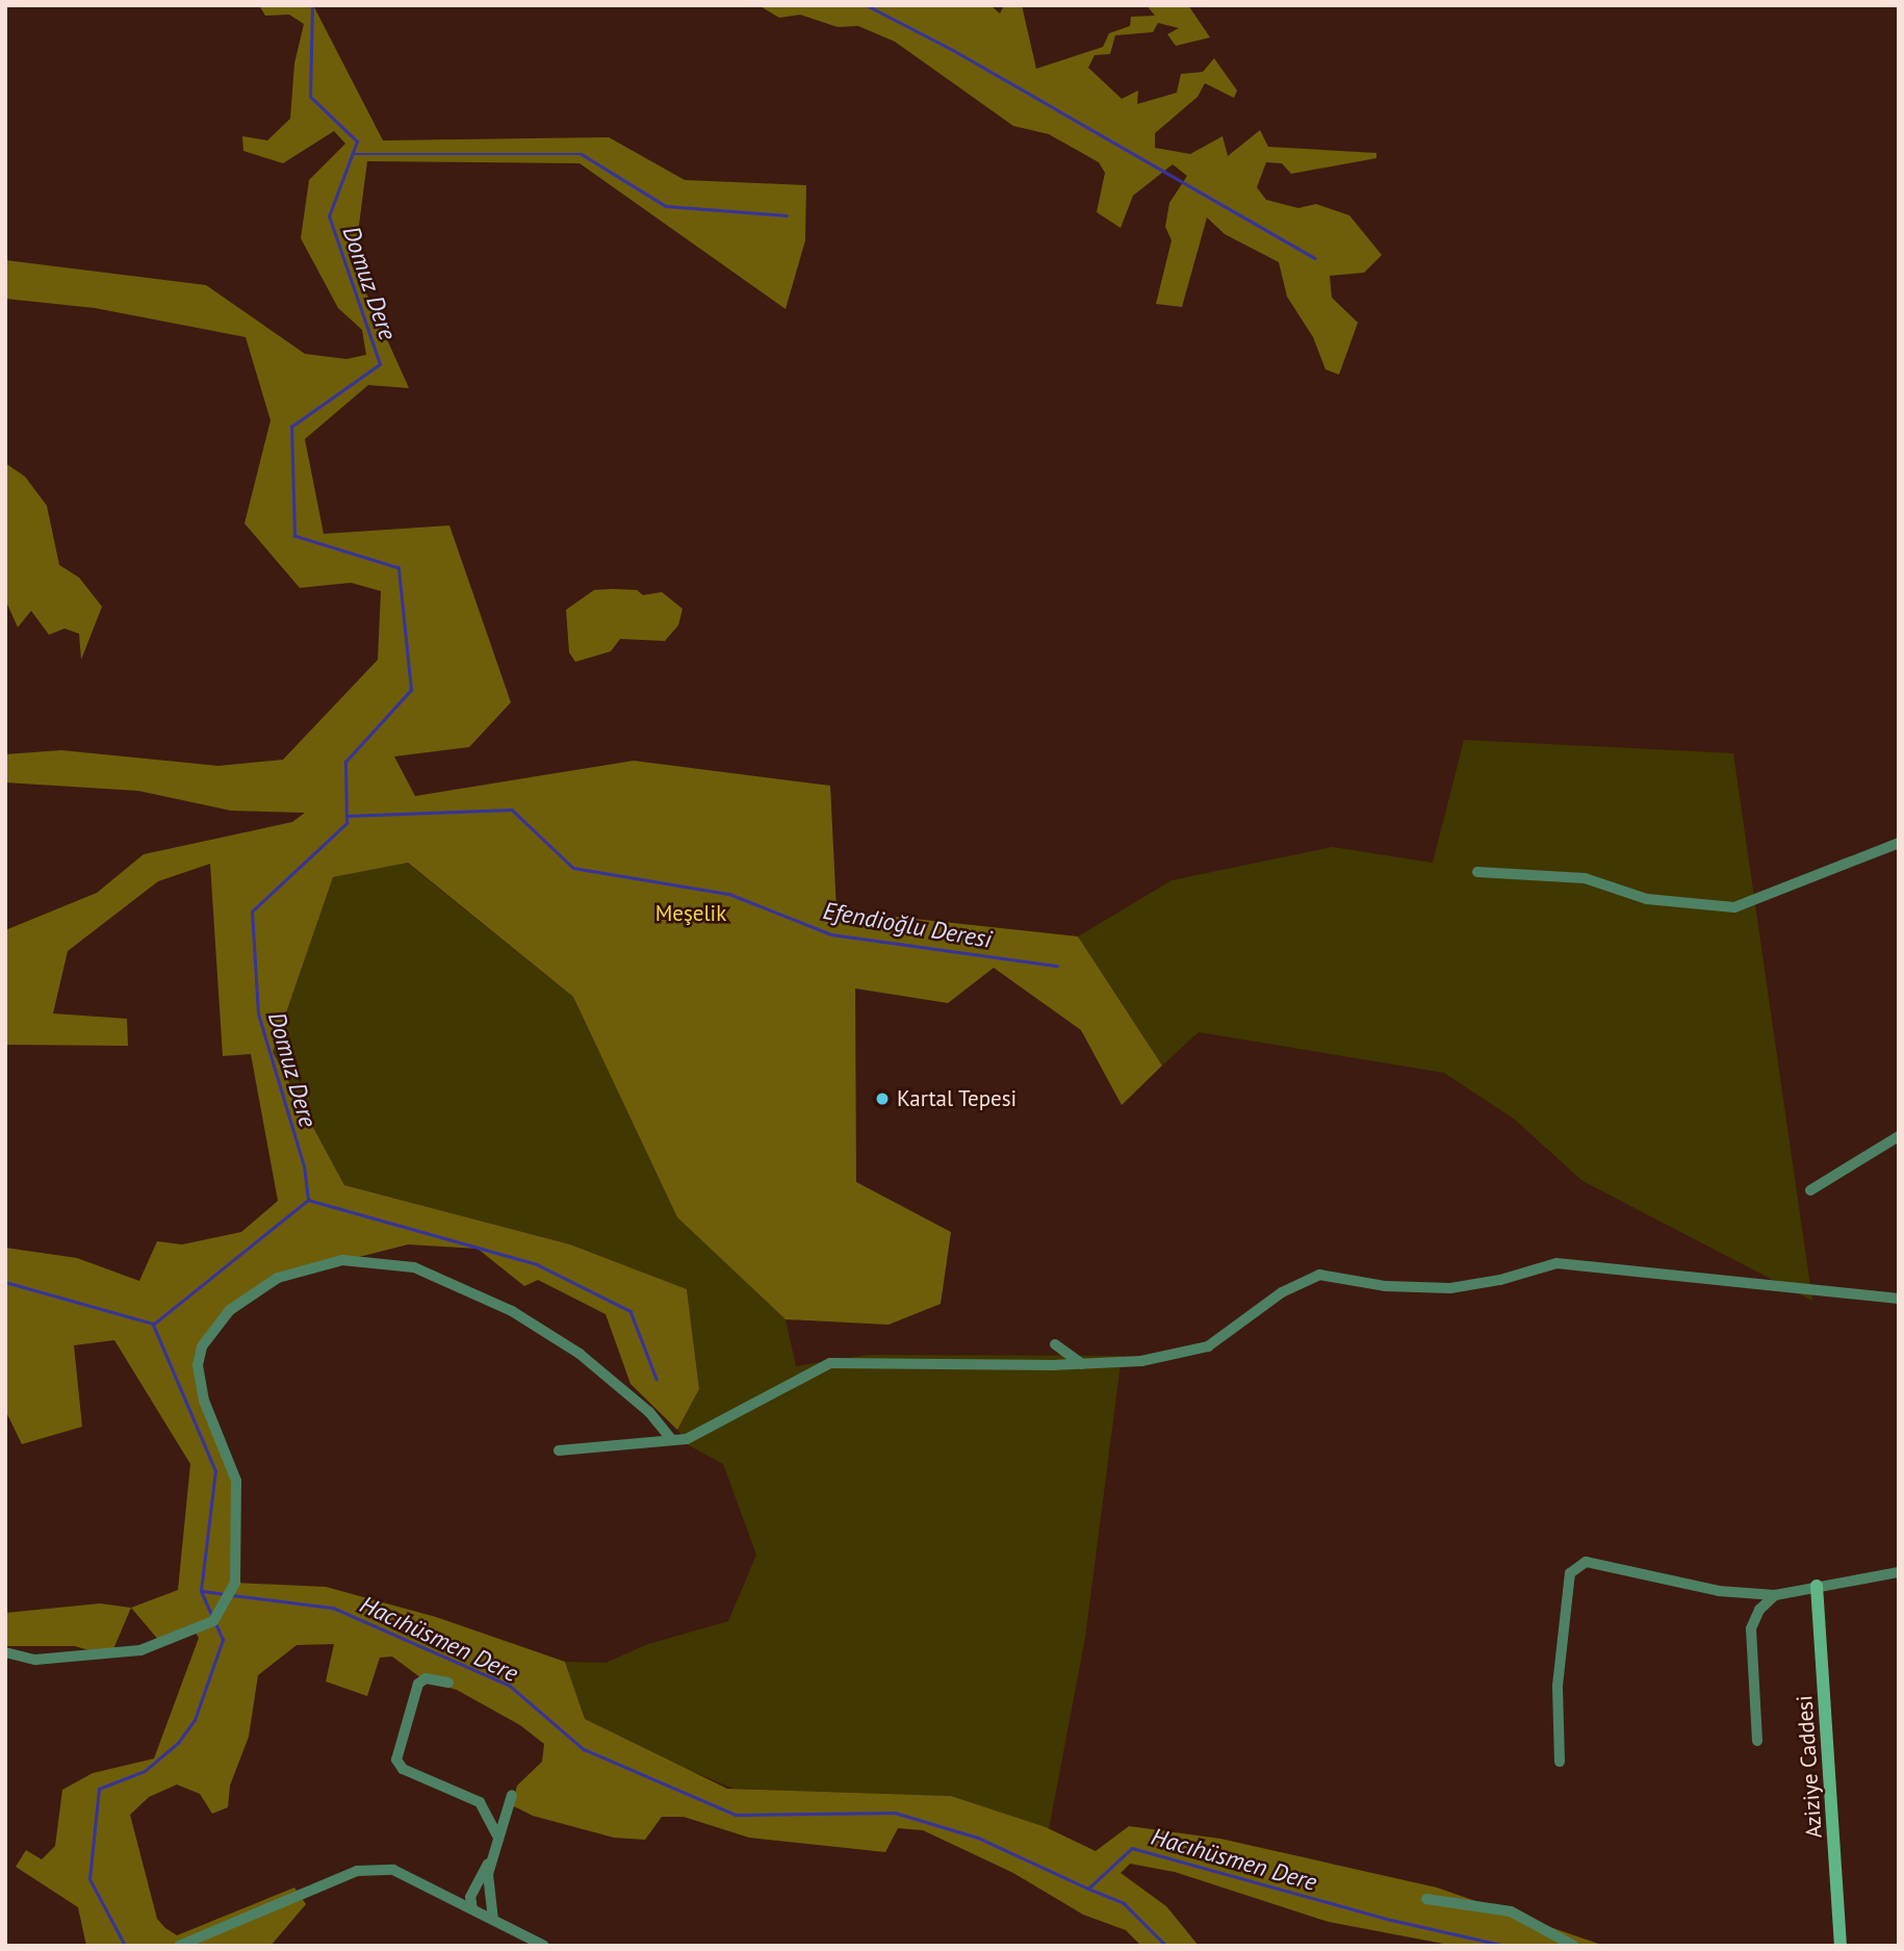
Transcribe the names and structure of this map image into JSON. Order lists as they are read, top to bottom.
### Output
{
  "streets": {
    "street": ["Aziziye Caddesi"]
  },
  "water": ["Domuz Dere", "Efendioğlu Deresi", "Hacıhüsmen Dere"],
  "parks": ["Meşelik"],
  "places": ["Kartal Tepesi"]
}
